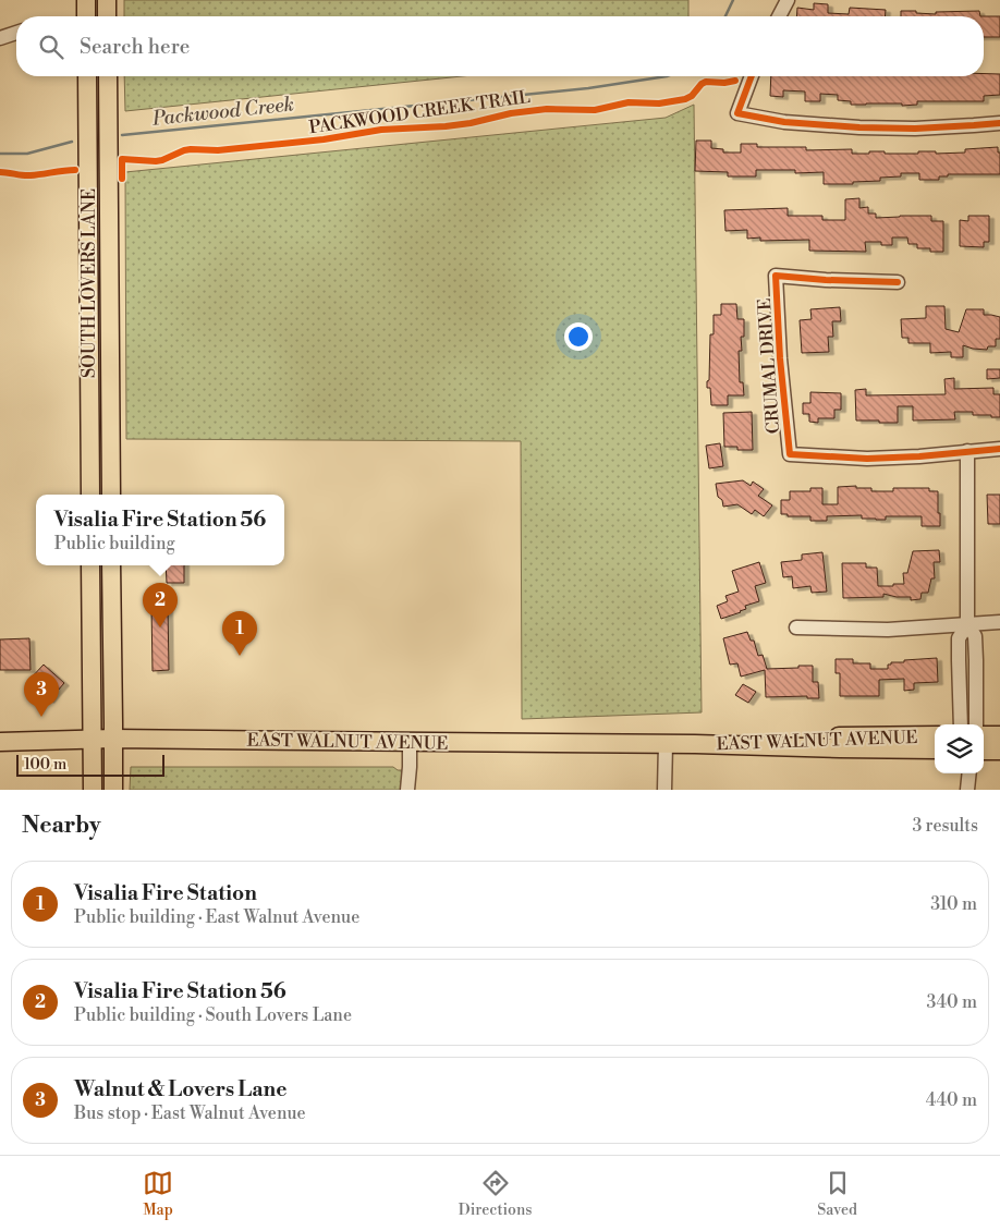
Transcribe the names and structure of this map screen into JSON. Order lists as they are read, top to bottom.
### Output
{
  "streets": {
    "main road": ["SOUTH LOVERS LANE", "EAST WALNUT AVENUE"],
    "street": ["CRUMAL DRIVE"],
    "cycle path": ["PACKWOOD CREEK TRAIL"]
  },
  "water": ["Packwood Creek"],
  "scale_bar": "100 m",
  "page": {
    "search": "Search here",
    "popup": ["Visalia Fire Station 56", "Public building"],
    "pins": ["2", "1", "3"],
    "scale": "100 m",
    "heading": ["Nearby", "3 results"],
    "list": [
      {
        "mark": "1",
        "name": "Visalia Fire Station",
        "note": "Public building · East Walnut Avenue",
        "value": "310 m"
      },
      {
        "mark": "2",
        "name": "Visalia Fire Station 56",
        "note": "Public building · South Lovers Lane",
        "value": "340 m"
      },
      {
        "mark": "3",
        "name": "Walnut & Lovers Lane",
        "note": "Bus stop · East Walnut Avenue",
        "value": "440 m"
      }
    ],
    "nav": ["Map", "Directions", "Saved"]
  }
}
